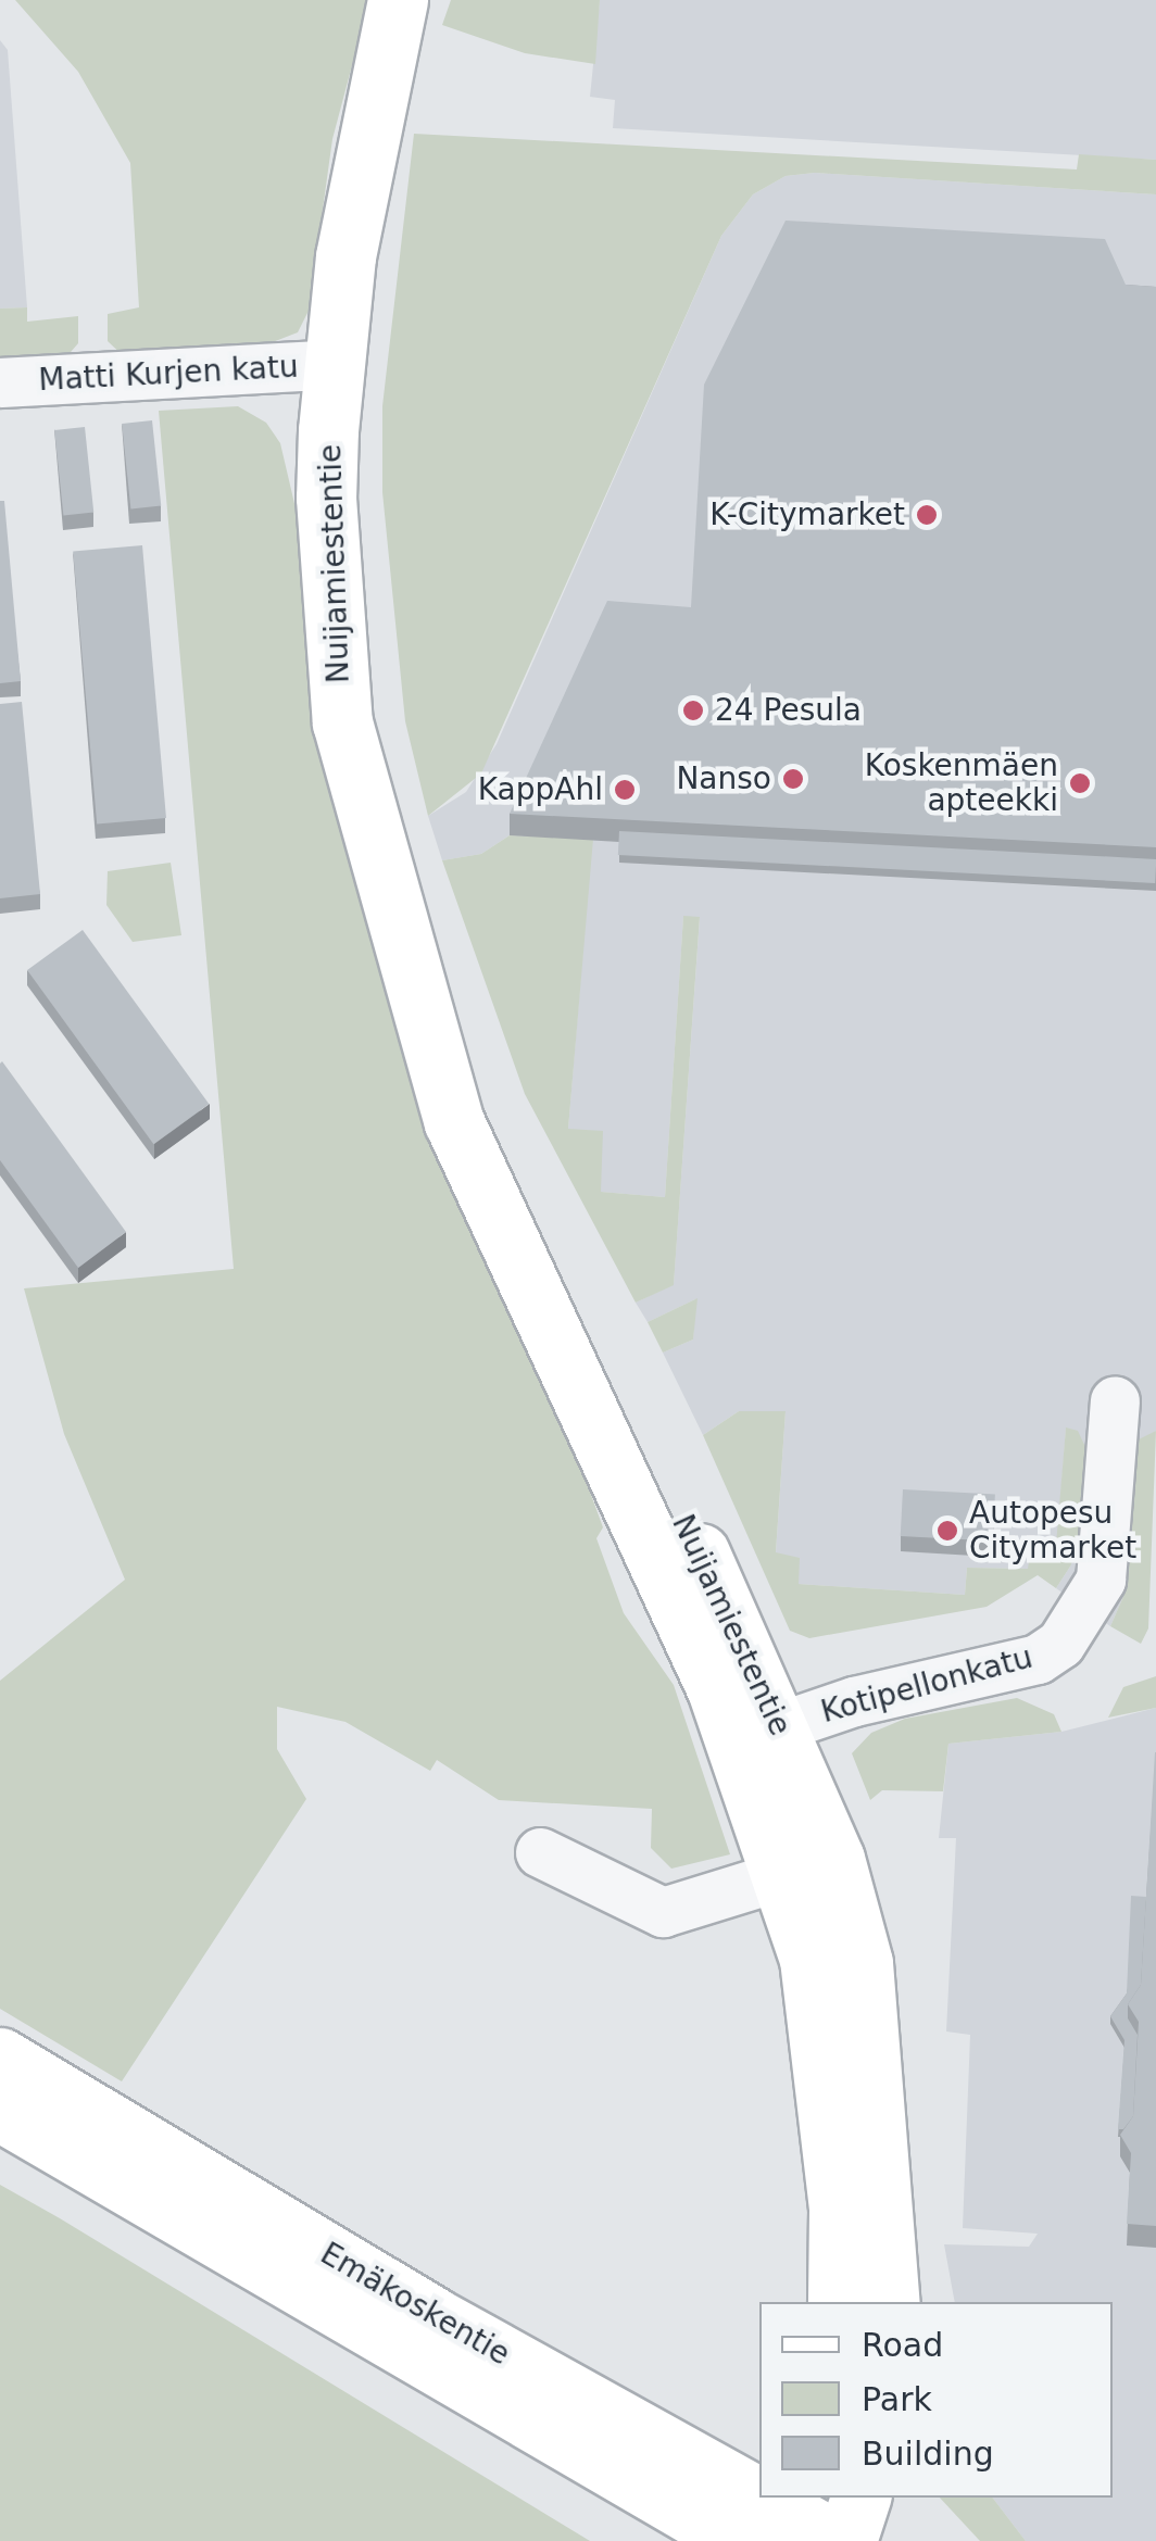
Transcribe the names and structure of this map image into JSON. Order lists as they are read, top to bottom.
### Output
{
  "streets": {
    "main road": ["Nuijamiestentie", "Emäkoskentie"],
    "street": ["Matti Kurjen katu", "Kotipellonkatu"]
  },
  "crossings": [
    ["Matti Kurjen katu", "Nuijamiestentie"],
    ["Nuijamiestentie", "Kotipellonkatu"]
  ],
  "places": [
    "K-Citymarket",
    "24 Pesula",
    "Nanso",
    "Koskenmäen apteekki",
    "KappAhl",
    "Autopesu Citymarket"
  ],
  "legend": ["Road", "Park", "Building"]
}
